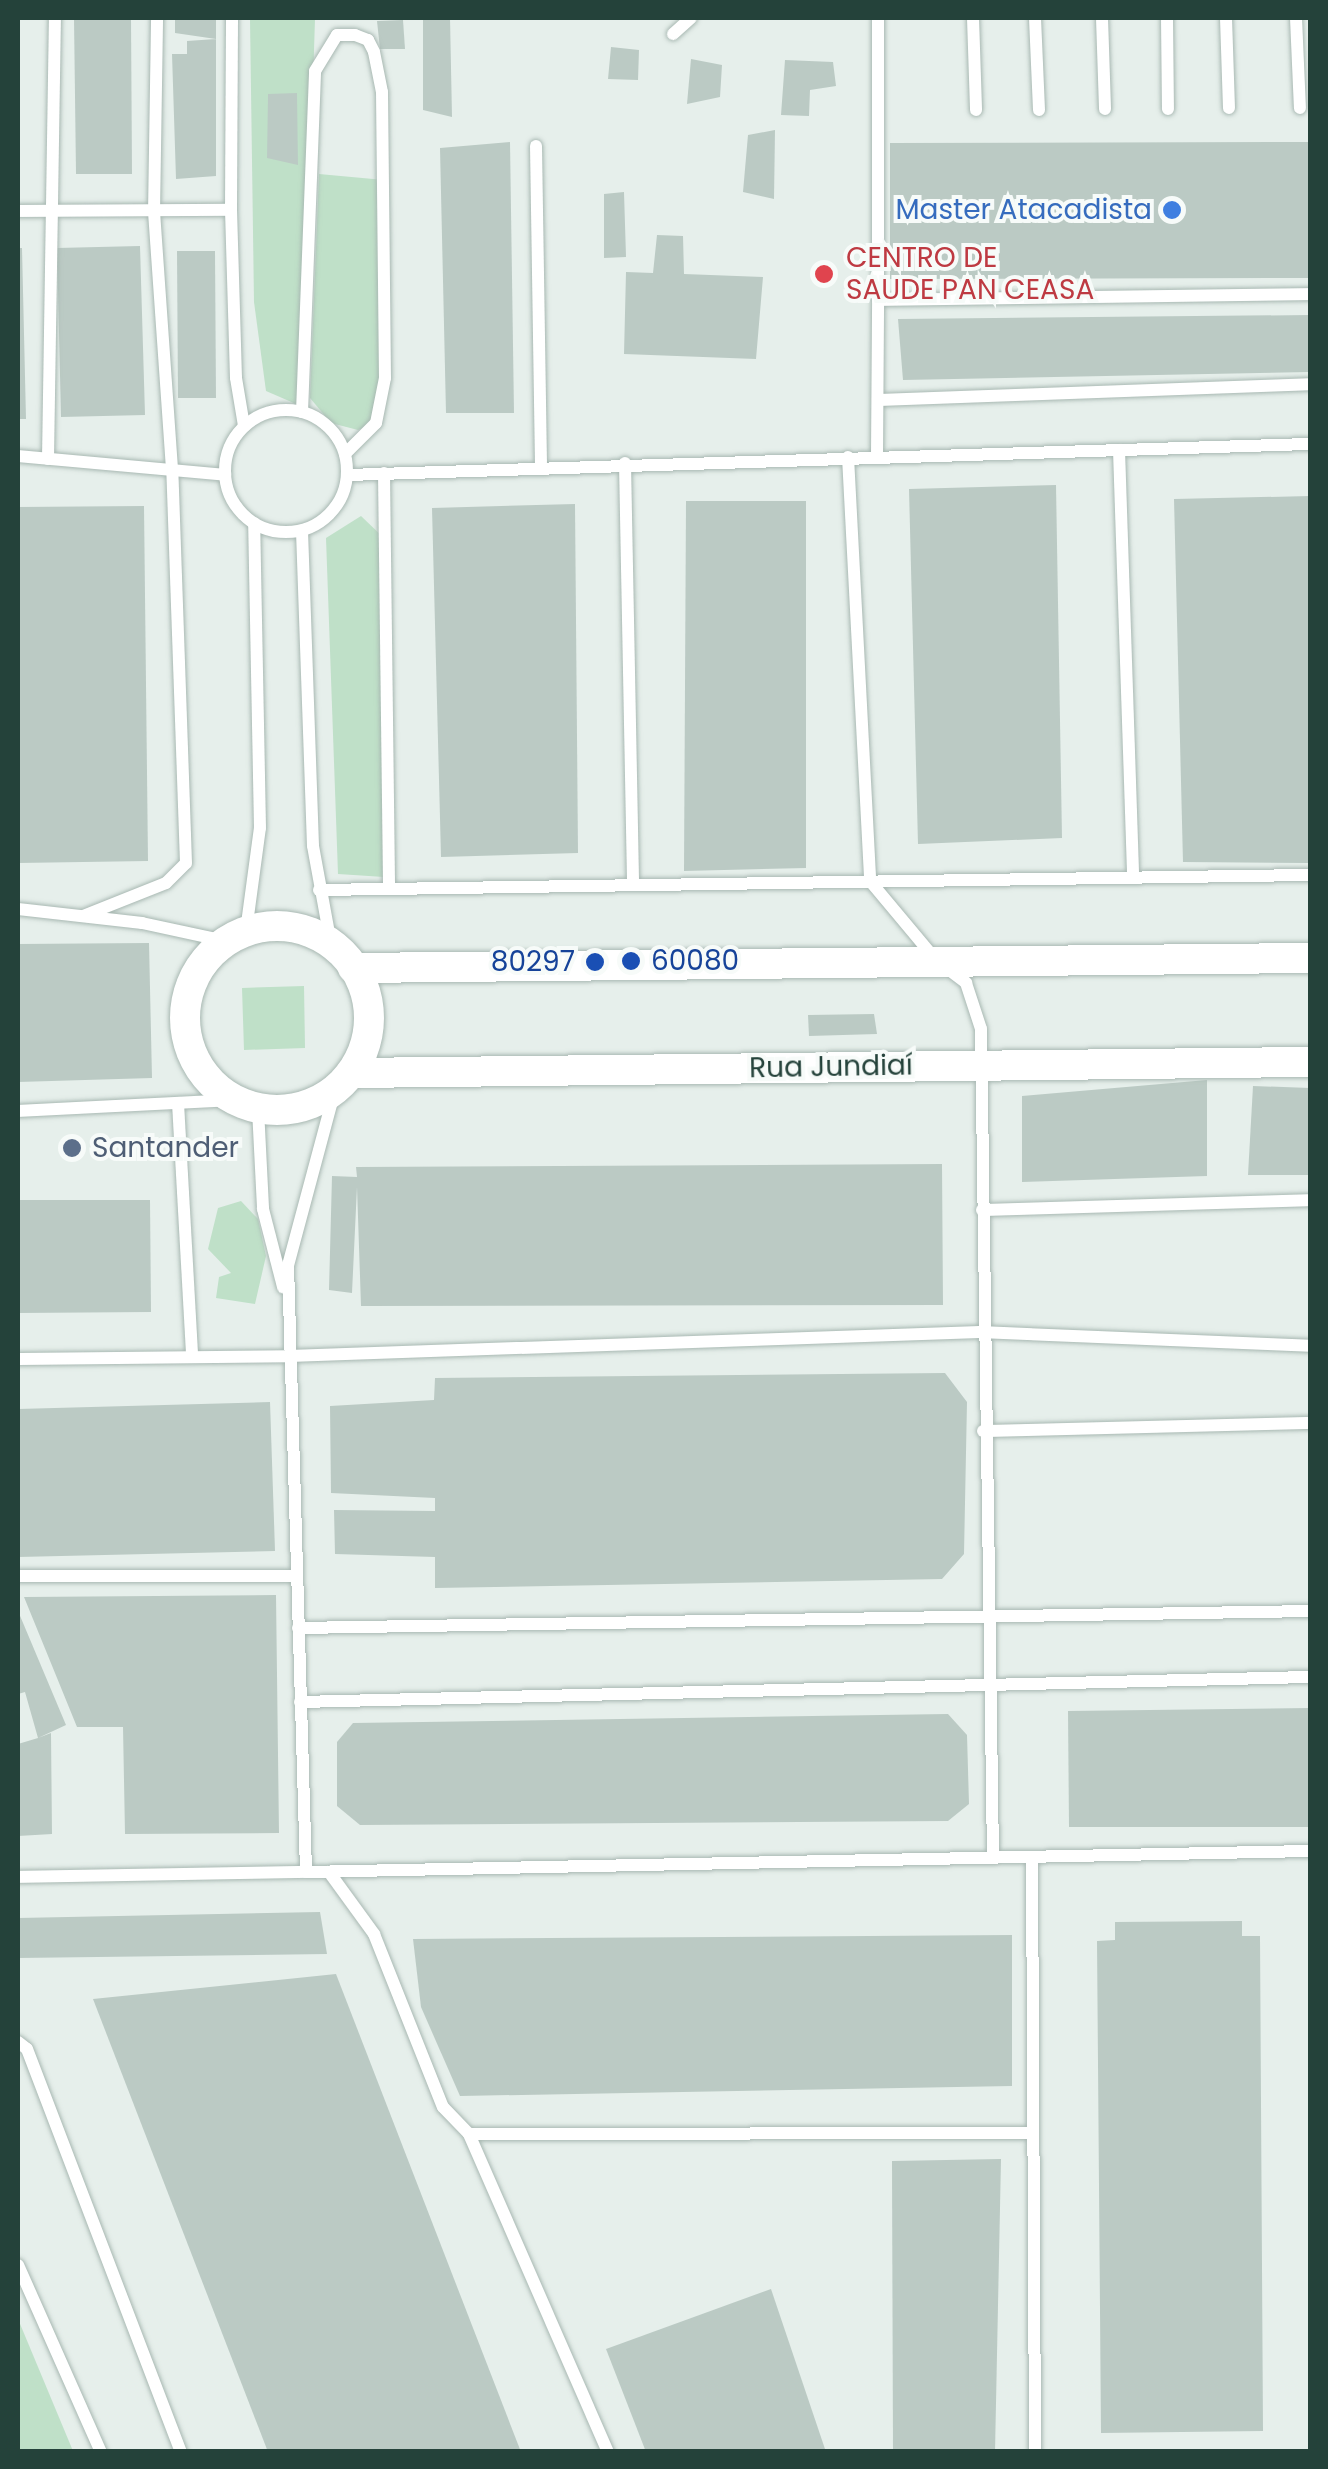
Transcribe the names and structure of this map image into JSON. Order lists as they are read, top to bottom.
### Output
{
  "streets": {
    "street": ["Rua Jundiaí"]
  },
  "places": [
    "Master Atacadista",
    "CENTRO DE SAUDE PAN CEASA",
    "60080",
    "80297",
    "Santander"
  ]
}
